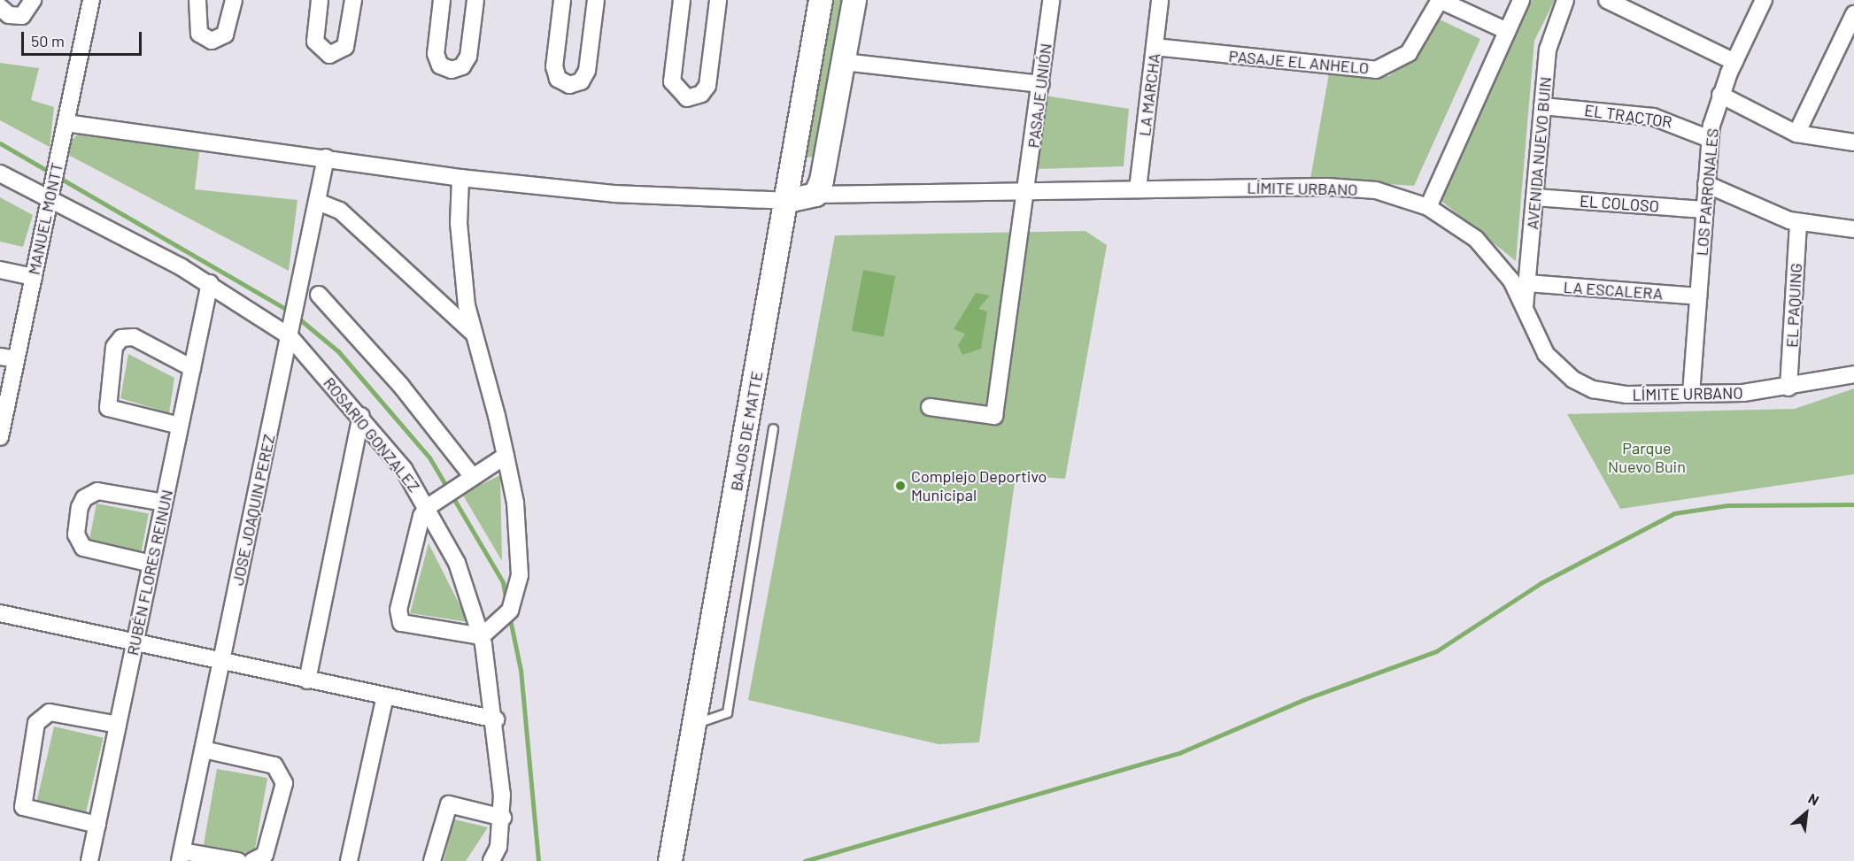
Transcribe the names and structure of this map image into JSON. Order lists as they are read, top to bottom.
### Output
{
  "streets": {
    "main road": ["BAJOS DE MATTE"],
    "street": [
      "PASAJE EL ANHELO",
      "LA MARCHA",
      "PASAJE UNIÓN",
      "EL TRACTOR",
      "AVENIDA NUEVO BUIN",
      "LÍMITE URBANO",
      "LOS PARRONALES",
      "EL COLOSO",
      "MANUEL MONTT",
      "LA ESCALERA",
      "EL PAQUING",
      "ROSARIO GONZALEZ",
      "JOSE JOAQUIN PEREZ",
      "RUBÉN FLORES REINUN"
    ]
  },
  "crossings": [
    ["PASAJE EL ANHELO", "LA MARCHA"],
    ["LA MARCHA", "LÍMITE URBANO"],
    ["PASAJE UNIÓN", "LÍMITE URBANO"],
    ["EL TRACTOR", "AVENIDA NUEVO BUIN"],
    ["EL TRACTOR", "LOS PARRONALES"],
    ["AVENIDA NUEVO BUIN", "LÍMITE URBANO"],
    ["AVENIDA NUEVO BUIN", "EL COLOSO"],
    ["AVENIDA NUEVO BUIN", "LA ESCALERA"],
    ["LÍMITE URBANO", "LOS PARRONALES"],
    ["LÍMITE URBANO", "EL PAQUING"],
    ["LOS PARRONALES", "EL COLOSO"],
    ["LOS PARRONALES", "LA ESCALERA"],
    ["MANUEL MONTT", "ROSARIO GONZALEZ"],
    ["ROSARIO GONZALEZ", "JOSE JOAQUIN PEREZ"],
    ["ROSARIO GONZALEZ", "RUBÉN FLORES REINUN"]
  ],
  "parks": ["Parque Nuevo Buin"],
  "places": ["Complejo Deportivo Municipal"],
  "scale_bar": "50 m",
  "north": "top right"
}
